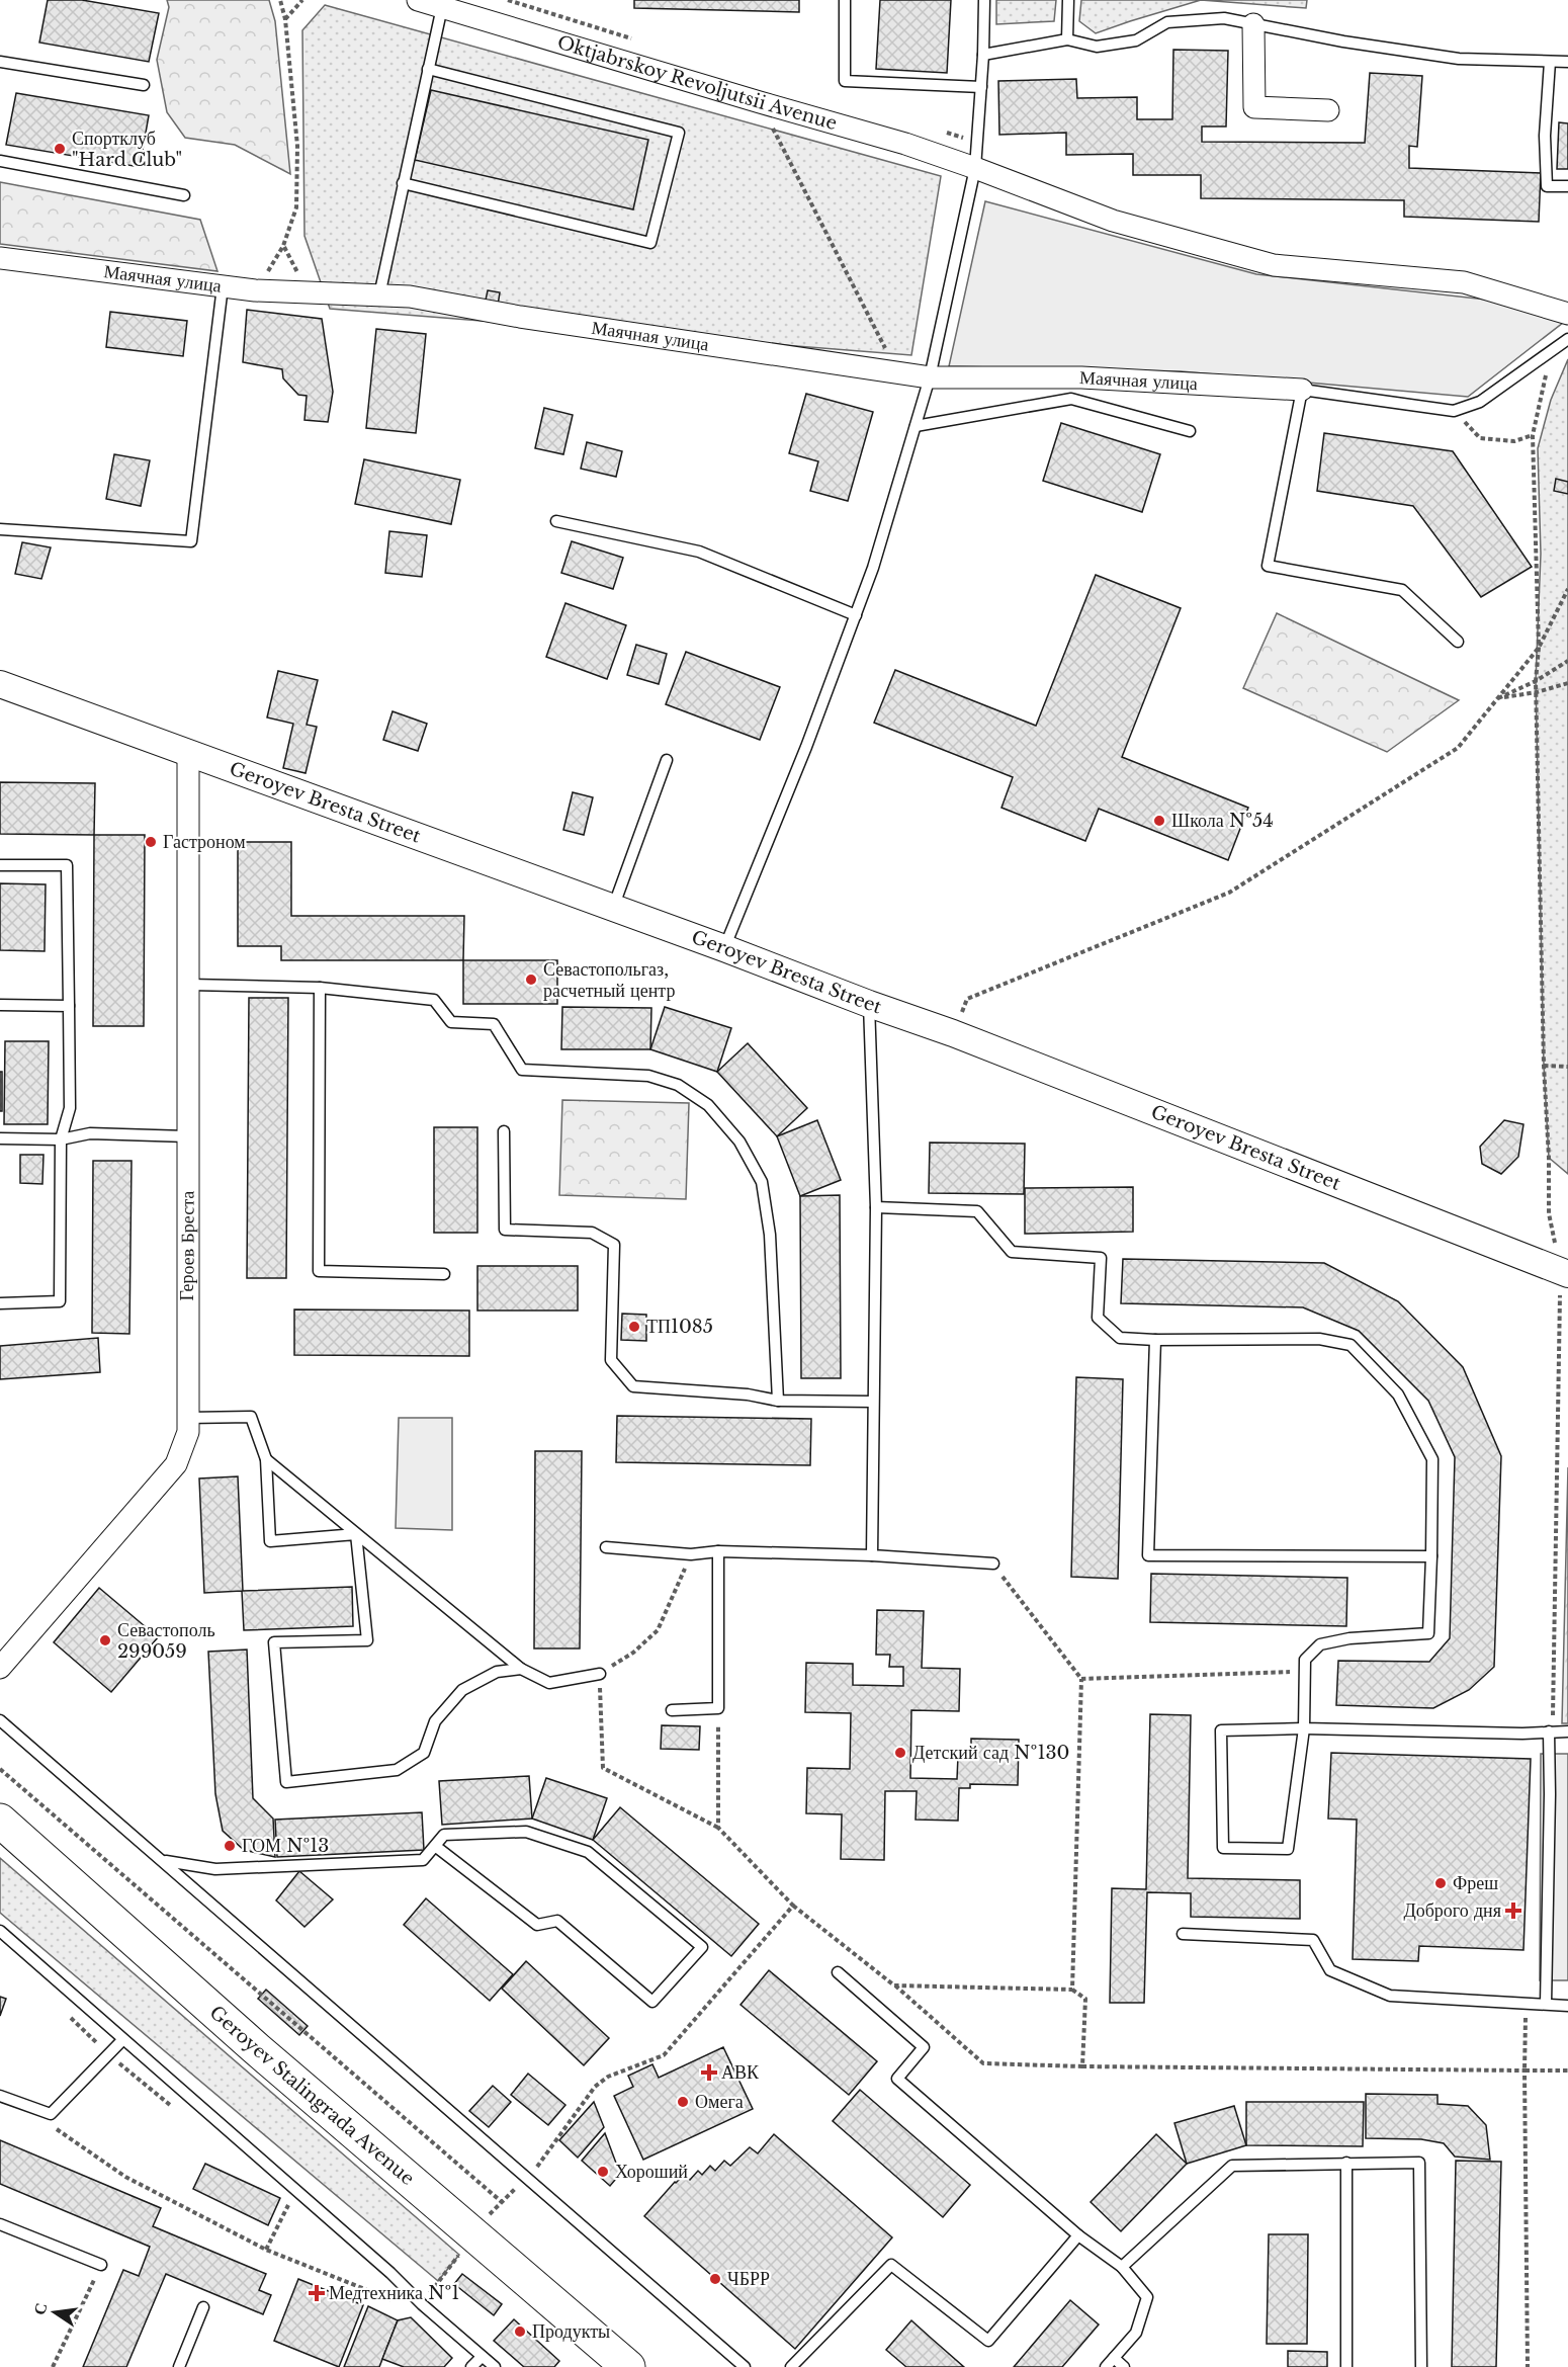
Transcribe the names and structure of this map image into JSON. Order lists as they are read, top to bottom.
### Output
{
  "streets": {
    "main road": ["Geroyev Stalingrada Avenue"],
    "street": [
      "Oktjabrskoy Revoljutsii Avenue",
      "Маячная улица",
      "Geroyev Bresta Street",
      "Героев Бреста"
    ]
  },
  "crossings": [
    ["Geroyev Bresta Street", "Героев Бреста"]
  ],
  "places": {
    "other": [
      "Спортклуб \"Hard Club\"",
      "Школа №54",
      "Гастроном",
      "Севастопольгаз, расчетный центр",
      "ТП1085",
      "Севастополь 299059",
      "Детский сад №130",
      "ГОМ №13",
      "Фреш",
      "Омега",
      "Хороший",
      "ЧБРР",
      "Продукты"
    ],
    "health": ["Доброго дня", "АВК", "Медтехника №1"]
  },
  "north": "left"
}
